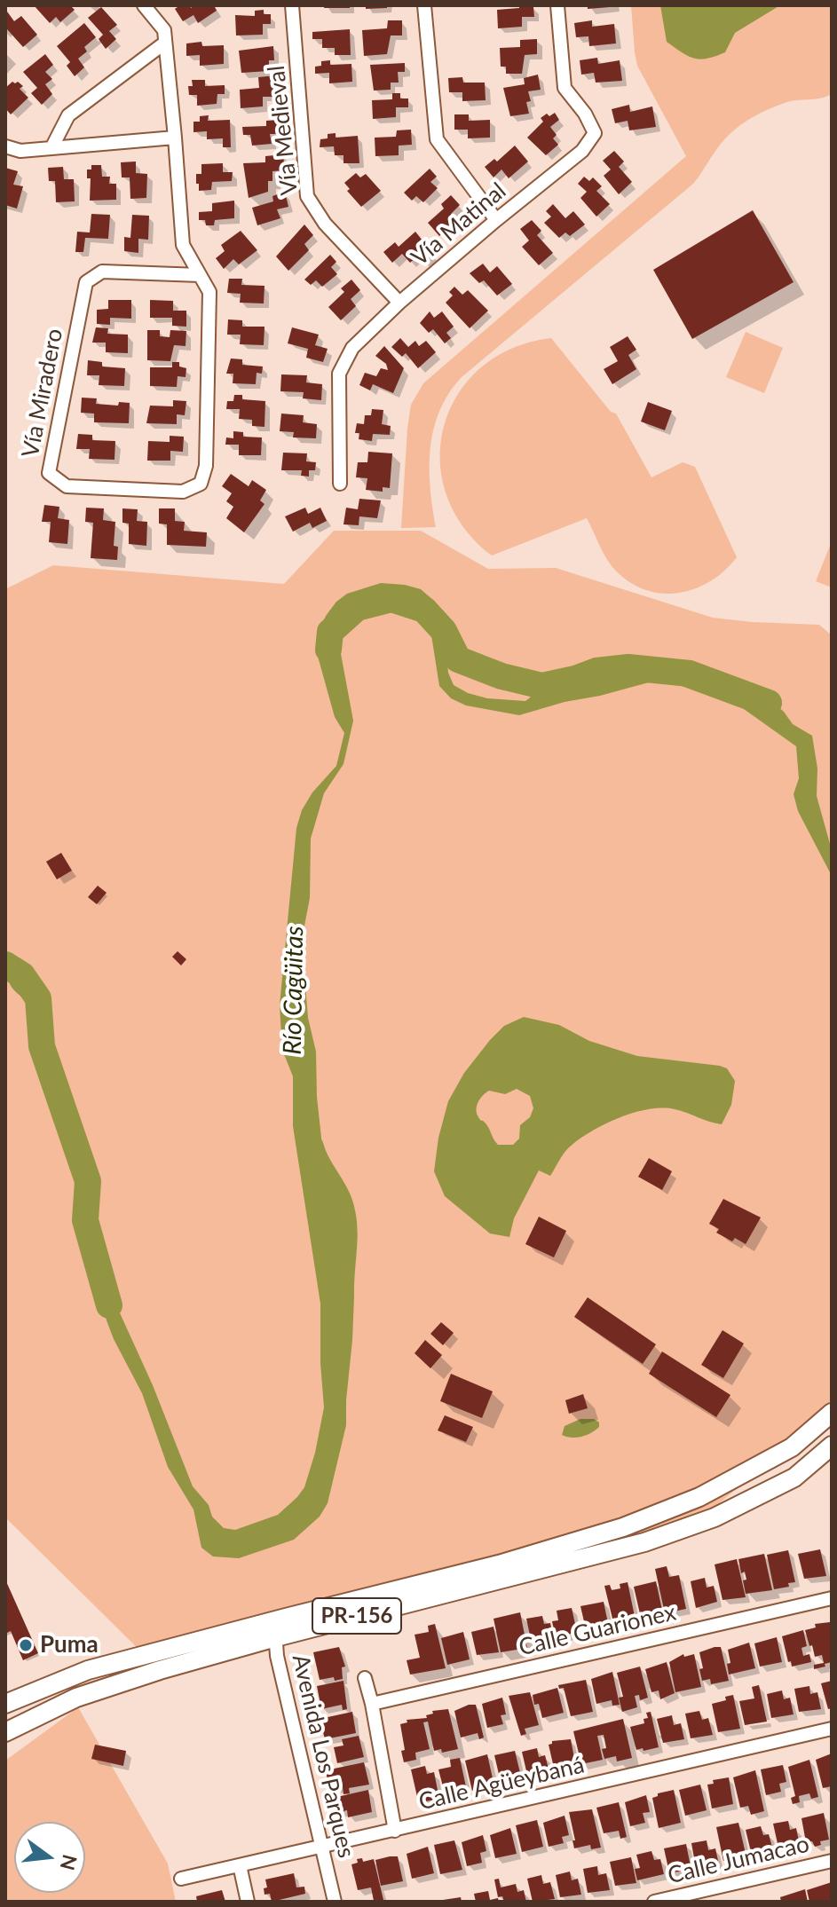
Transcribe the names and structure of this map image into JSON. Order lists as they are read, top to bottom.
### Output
{
  "streets": {
    "main road": ["PR-156"],
    "street": [
      "Vía Medieval",
      "Vía Matinal",
      "Vía Miradero",
      "Calle Guarionex",
      "Avenida Los Parques",
      "Calle Agüeybaná",
      "Calle Jumacao"
    ]
  },
  "crossings": [
    ["Vía Medieval", "Vía Matinal"],
    ["PR-156", "Avenida Los Parques"],
    ["Avenida Los Parques", "Calle Agüeybaná"]
  ],
  "water": ["Río Cagüitas"],
  "places": ["Puma"],
  "north": "right"
}
